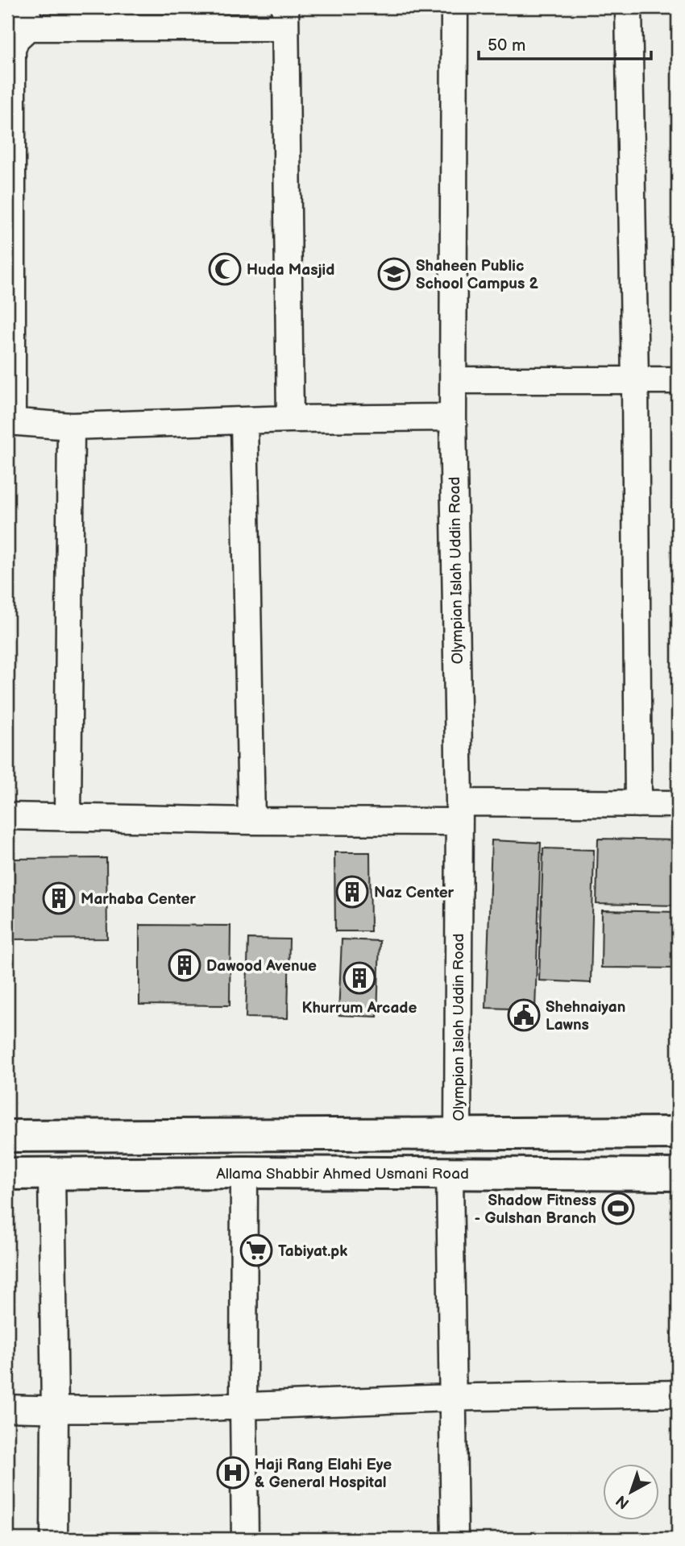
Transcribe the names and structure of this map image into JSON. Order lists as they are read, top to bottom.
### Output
{
  "streets": {
    "main road": ["Allama Shabbir Ahmed Usmani Road"],
    "street": ["Olympian Islah Uddin Road"]
  },
  "places": {
    "mosque": ["Huda Masjid"],
    "school or university": ["Shaheen Public School Campus 2"],
    "building": [
      "Naz Center",
      "Marhaba Center",
      "Dawood Avenue",
      "Khurrum Arcade"
    ],
    "public building": ["Shehnaiyan Lawns"],
    "sports": ["Shadow Fitness - Gulshan Branch"],
    "supermarket": ["Tabiyat.pk"],
    "hospital": ["Haji Rang Elahi Eye & General Hospital"]
  },
  "scale_bar": "50 m",
  "north": "bottom left"
}
